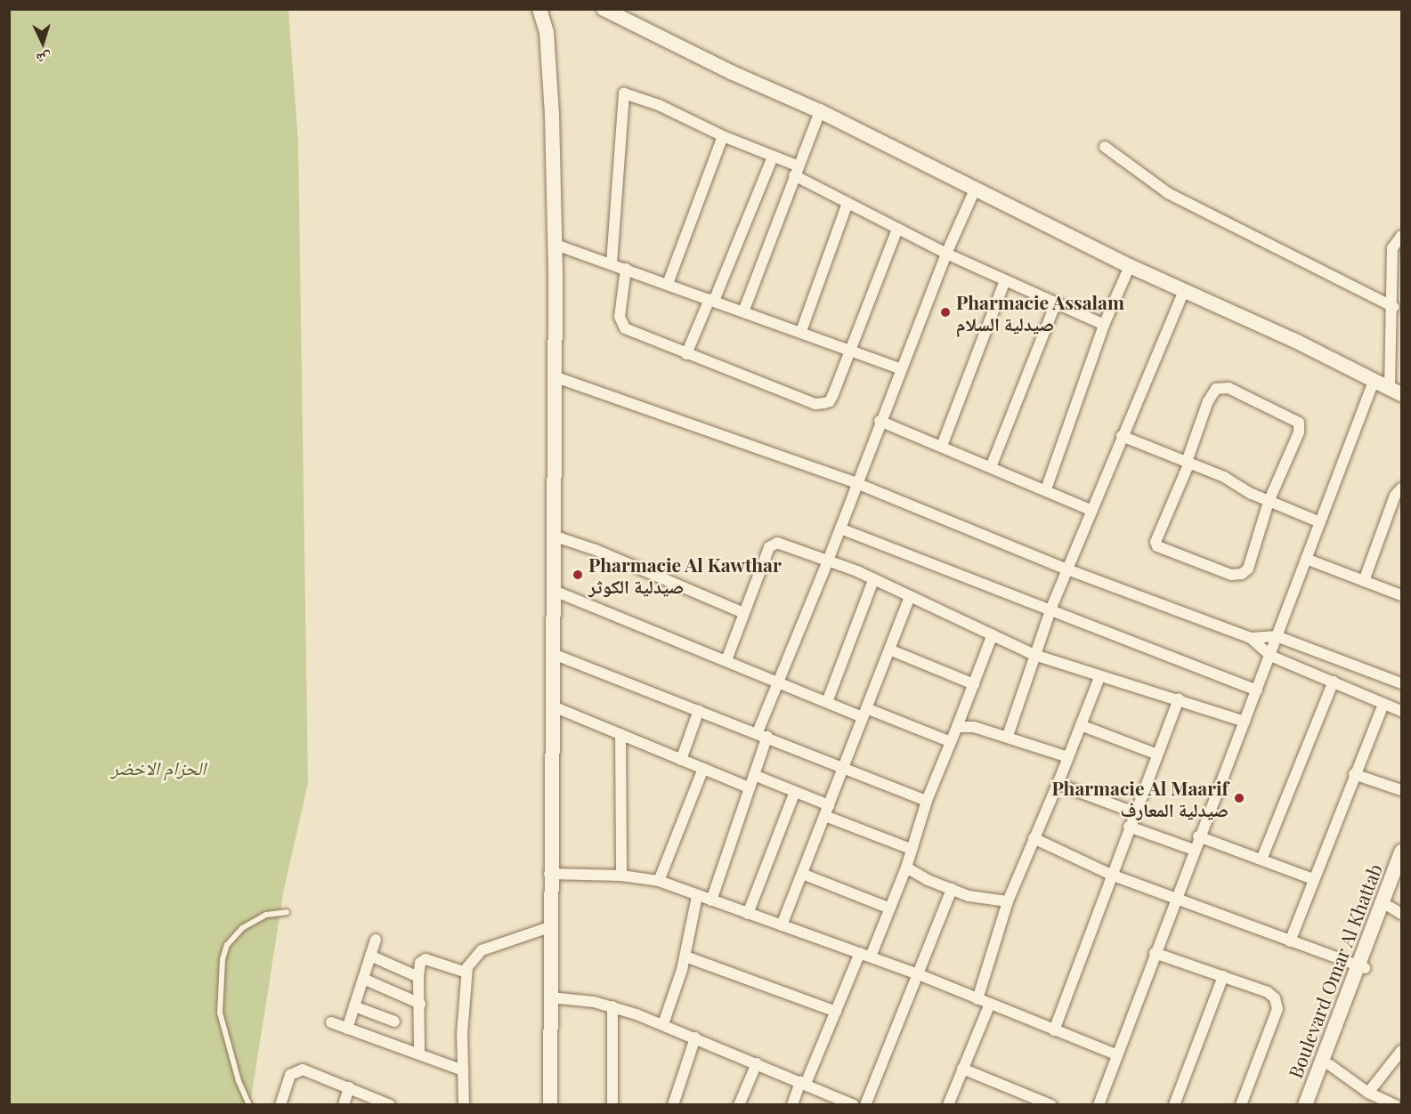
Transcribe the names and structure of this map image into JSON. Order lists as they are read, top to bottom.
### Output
{
  "streets": {
    "street": ["Boulevard Omar Al Khattab"]
  },
  "parks": ["الحزام الاخضر"],
  "places": ["Pharmacie Assalam صيدلية السلام", "Pharmacie Al Kawthar صيدلية الكوثر", "Pharmacie Al Maarif صيدلية المعارف"],
  "north": "bottom"
}
